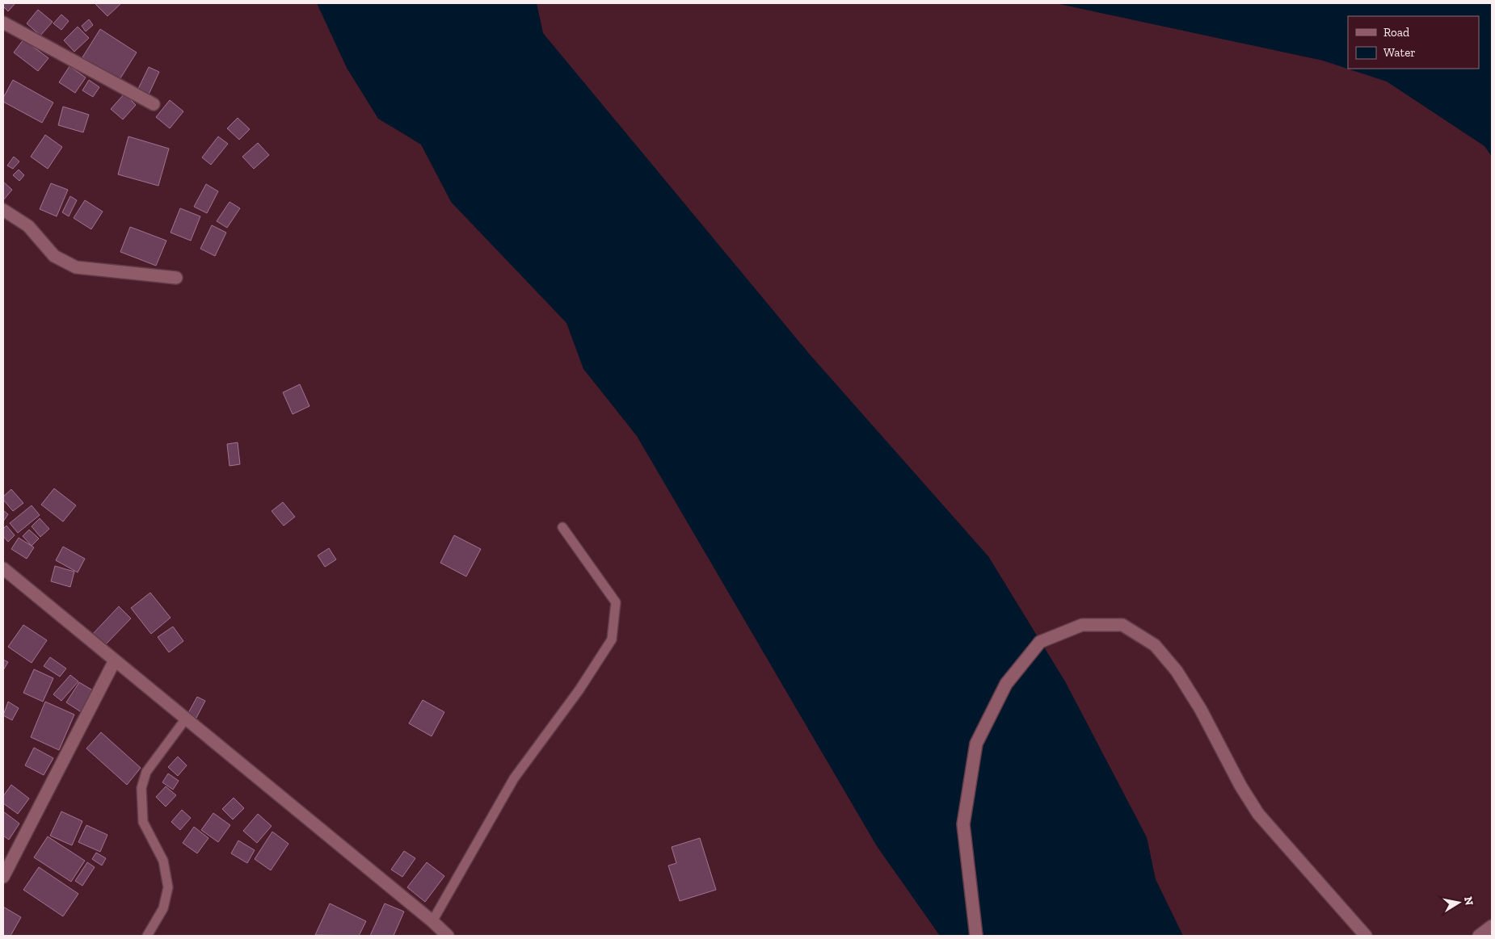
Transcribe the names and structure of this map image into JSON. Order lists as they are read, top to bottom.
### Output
{
  "legend": ["Road", "Water"],
  "north": "right"
}
